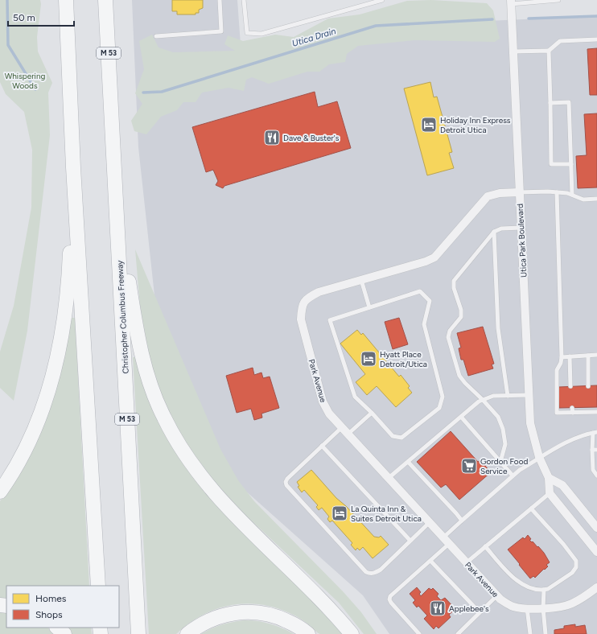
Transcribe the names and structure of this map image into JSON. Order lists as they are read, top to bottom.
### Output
{
  "streets": {
    "highway": ["M 53", "Christopher Columbus Freeway"],
    "street": ["Utica Park Boulevard", "Park Avenue"]
  },
  "crossings": [
    ["Utica Park Boulevard", "Park Avenue"]
  ],
  "water": ["Utica Drain"],
  "parks": ["Whispering Woods"],
  "places": {
    "hotel": ["Holiday Inn Express Detroit Utica", "Hyatt Place Detroit/Utica", "La Quinta Inn & Suites Detroit Utica"],
    "restaurant": ["Dave & Buster's", "Applebee's"],
    "supermarket": ["Gordon Food Service"]
  },
  "legend": ["Homes", "Shops"],
  "scale_bar": "50 m"
}
